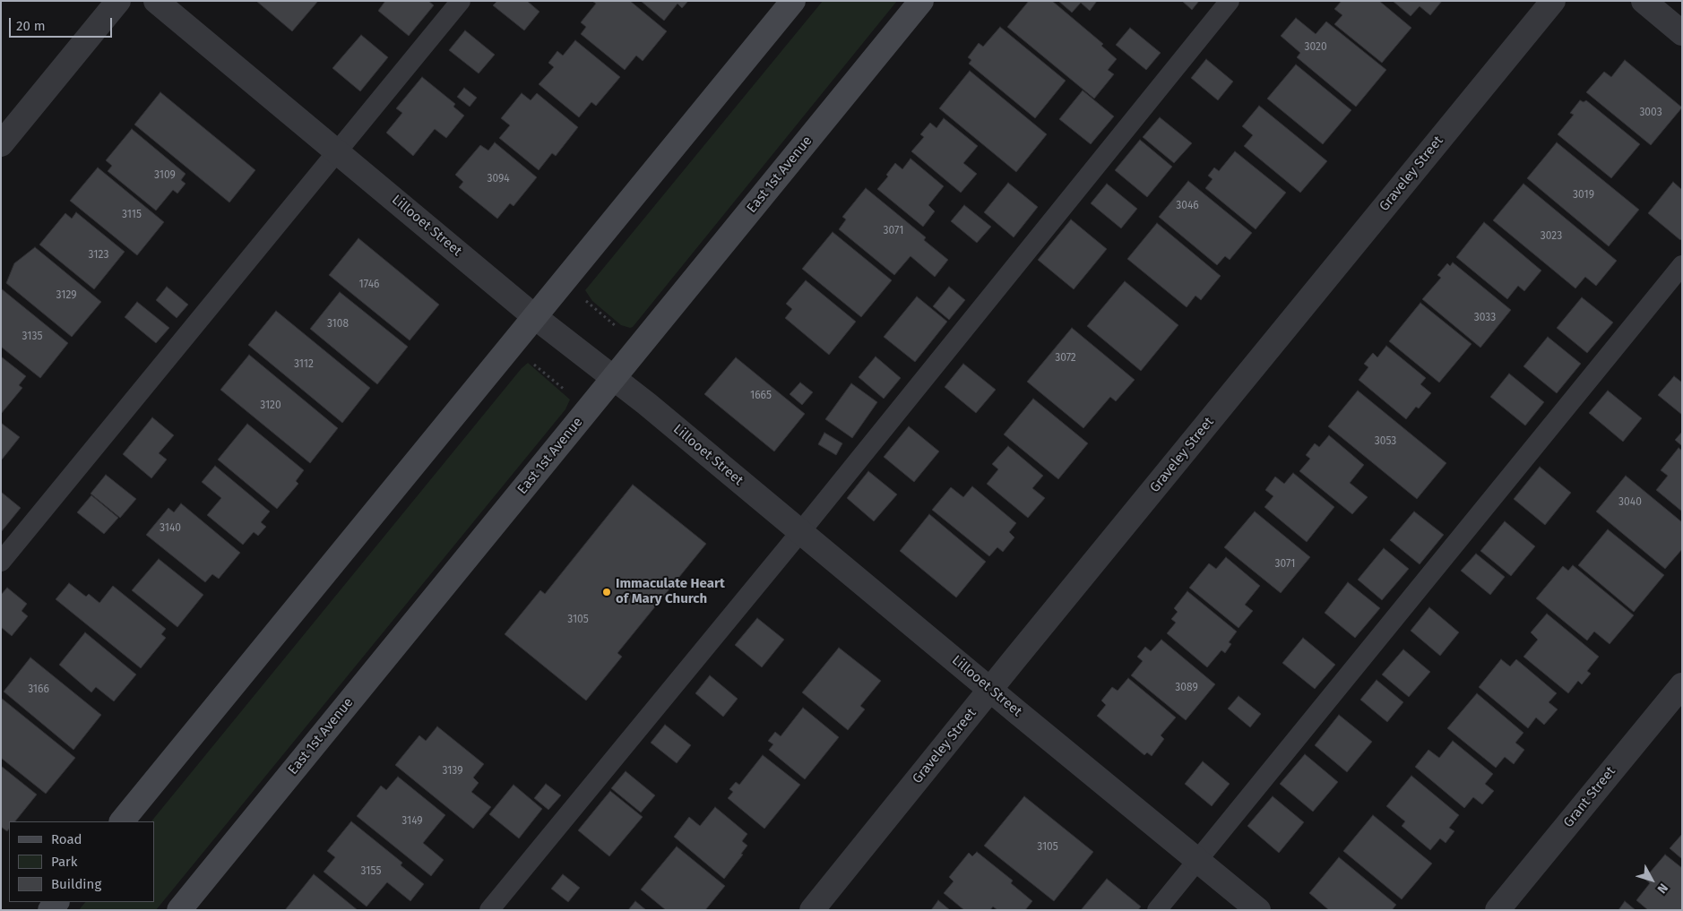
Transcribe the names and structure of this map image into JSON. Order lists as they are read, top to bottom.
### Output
{
  "streets": {
    "main road": ["East 1st Avenue"],
    "street": ["Graveley Street", "Lillooet Street", "Grant Street"]
  },
  "crossings": [
    ["Graveley Street", "Lillooet Street"],
    ["East 1st Avenue", "Lillooet Street"]
  ],
  "places": ["Immaculate Heart of Mary Church"],
  "house_numbers": [
    "3020",
    "3003",
    "3109",
    "3094",
    "3019",
    "3046",
    "3115",
    "3071",
    "3023",
    "3123",
    "1746",
    "3129",
    "3033",
    "3108",
    "3135",
    "3072",
    "3112",
    "1665",
    "3120",
    "3053",
    "3040",
    "3140",
    "3071",
    "3105",
    "3089",
    "3166",
    "3139",
    "3149",
    "3105",
    "3155"
  ],
  "legend": ["Road", "Park", "Building"],
  "scale_bar": "20 m",
  "north": "bottom right"
}
